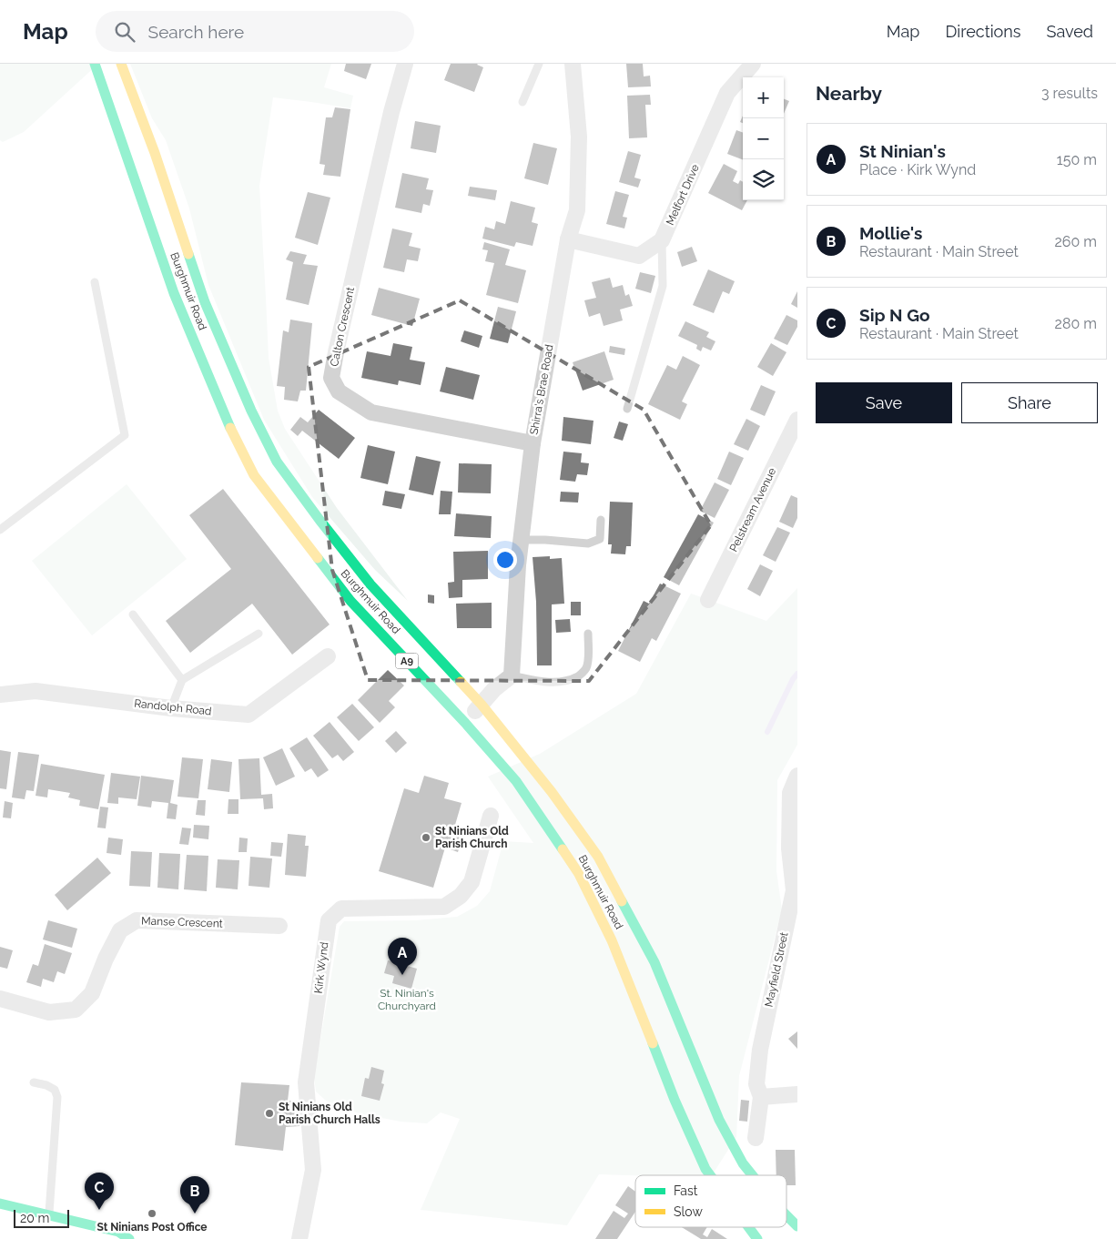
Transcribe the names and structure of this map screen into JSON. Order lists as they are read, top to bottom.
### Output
{
  "streets": {
    "main road": ["Burghmuir Road", "A9"],
    "street": [
      "Melfort Drive",
      "Calton Crescent",
      "Shirra's Brae Road",
      "Pelstream Avenue",
      "Randolph Road",
      "Manse Crescent",
      "Kirk Wynd",
      "Mayfield Street"
    ]
  },
  "crossings": [
    ["Calton Crescent", "Shirra's Brae Road"]
  ],
  "parks": ["St. Ninian's Churchyard"],
  "places": ["St Ninians Old Parish Church", "St Ninians Old Parish Church Halls", "St Ninians Post Office"],
  "legend": ["Fast", "Slow"],
  "scale_bar": "20 m",
  "page": {
    "header": "Map",
    "search": "Search here",
    "nav": ["Map", "Directions", "Saved"],
    "heading": ["Nearby", "3 results"],
    "map_buttons": ["+", "−"],
    "list": [
      {
        "mark": "A",
        "name": "St Ninian's",
        "note": "Place · Kirk Wynd",
        "value": "150 m"
      },
      {
        "mark": "B",
        "name": "Mollie's",
        "note": "Restaurant · Main Street",
        "value": "260 m"
      },
      {
        "mark": "C",
        "name": "Sip N Go",
        "note": "Restaurant · Main Street",
        "value": "280 m"
      }
    ],
    "buttons": ["Save", "Share"],
    "pins": ["A", "C", "B"],
    "scale": "20 m"
  }
}
